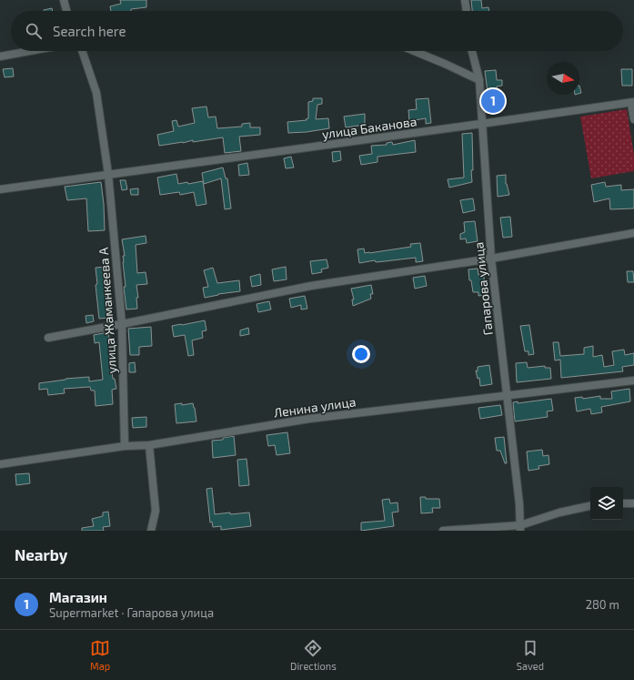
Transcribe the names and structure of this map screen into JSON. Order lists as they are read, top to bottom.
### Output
{
  "streets": {
    "street": [
      "улица Баканова",
      "Гапарова улица",
      "улица Жаманкеева А",
      "Ленина улица"
    ]
  },
  "crossings": [
    ["улица Баканова", "Гапарова улица"],
    ["улица Баканова", "улица Жаманкеева А"],
    ["Гапарова улица", "Ленина улица"],
    ["улица Жаманкеева А", "Ленина улица"]
  ],
  "north": "right",
  "page": {
    "search": "Search here",
    "pins": "1",
    "heading": "Nearby",
    "list": [
      {
        "mark": "1",
        "name": "Магазин",
        "note": "Supermarket · Гапарова улица",
        "value": "280 m"
      }
    ],
    "nav": ["Map", "Directions", "Saved"]
  }
}
